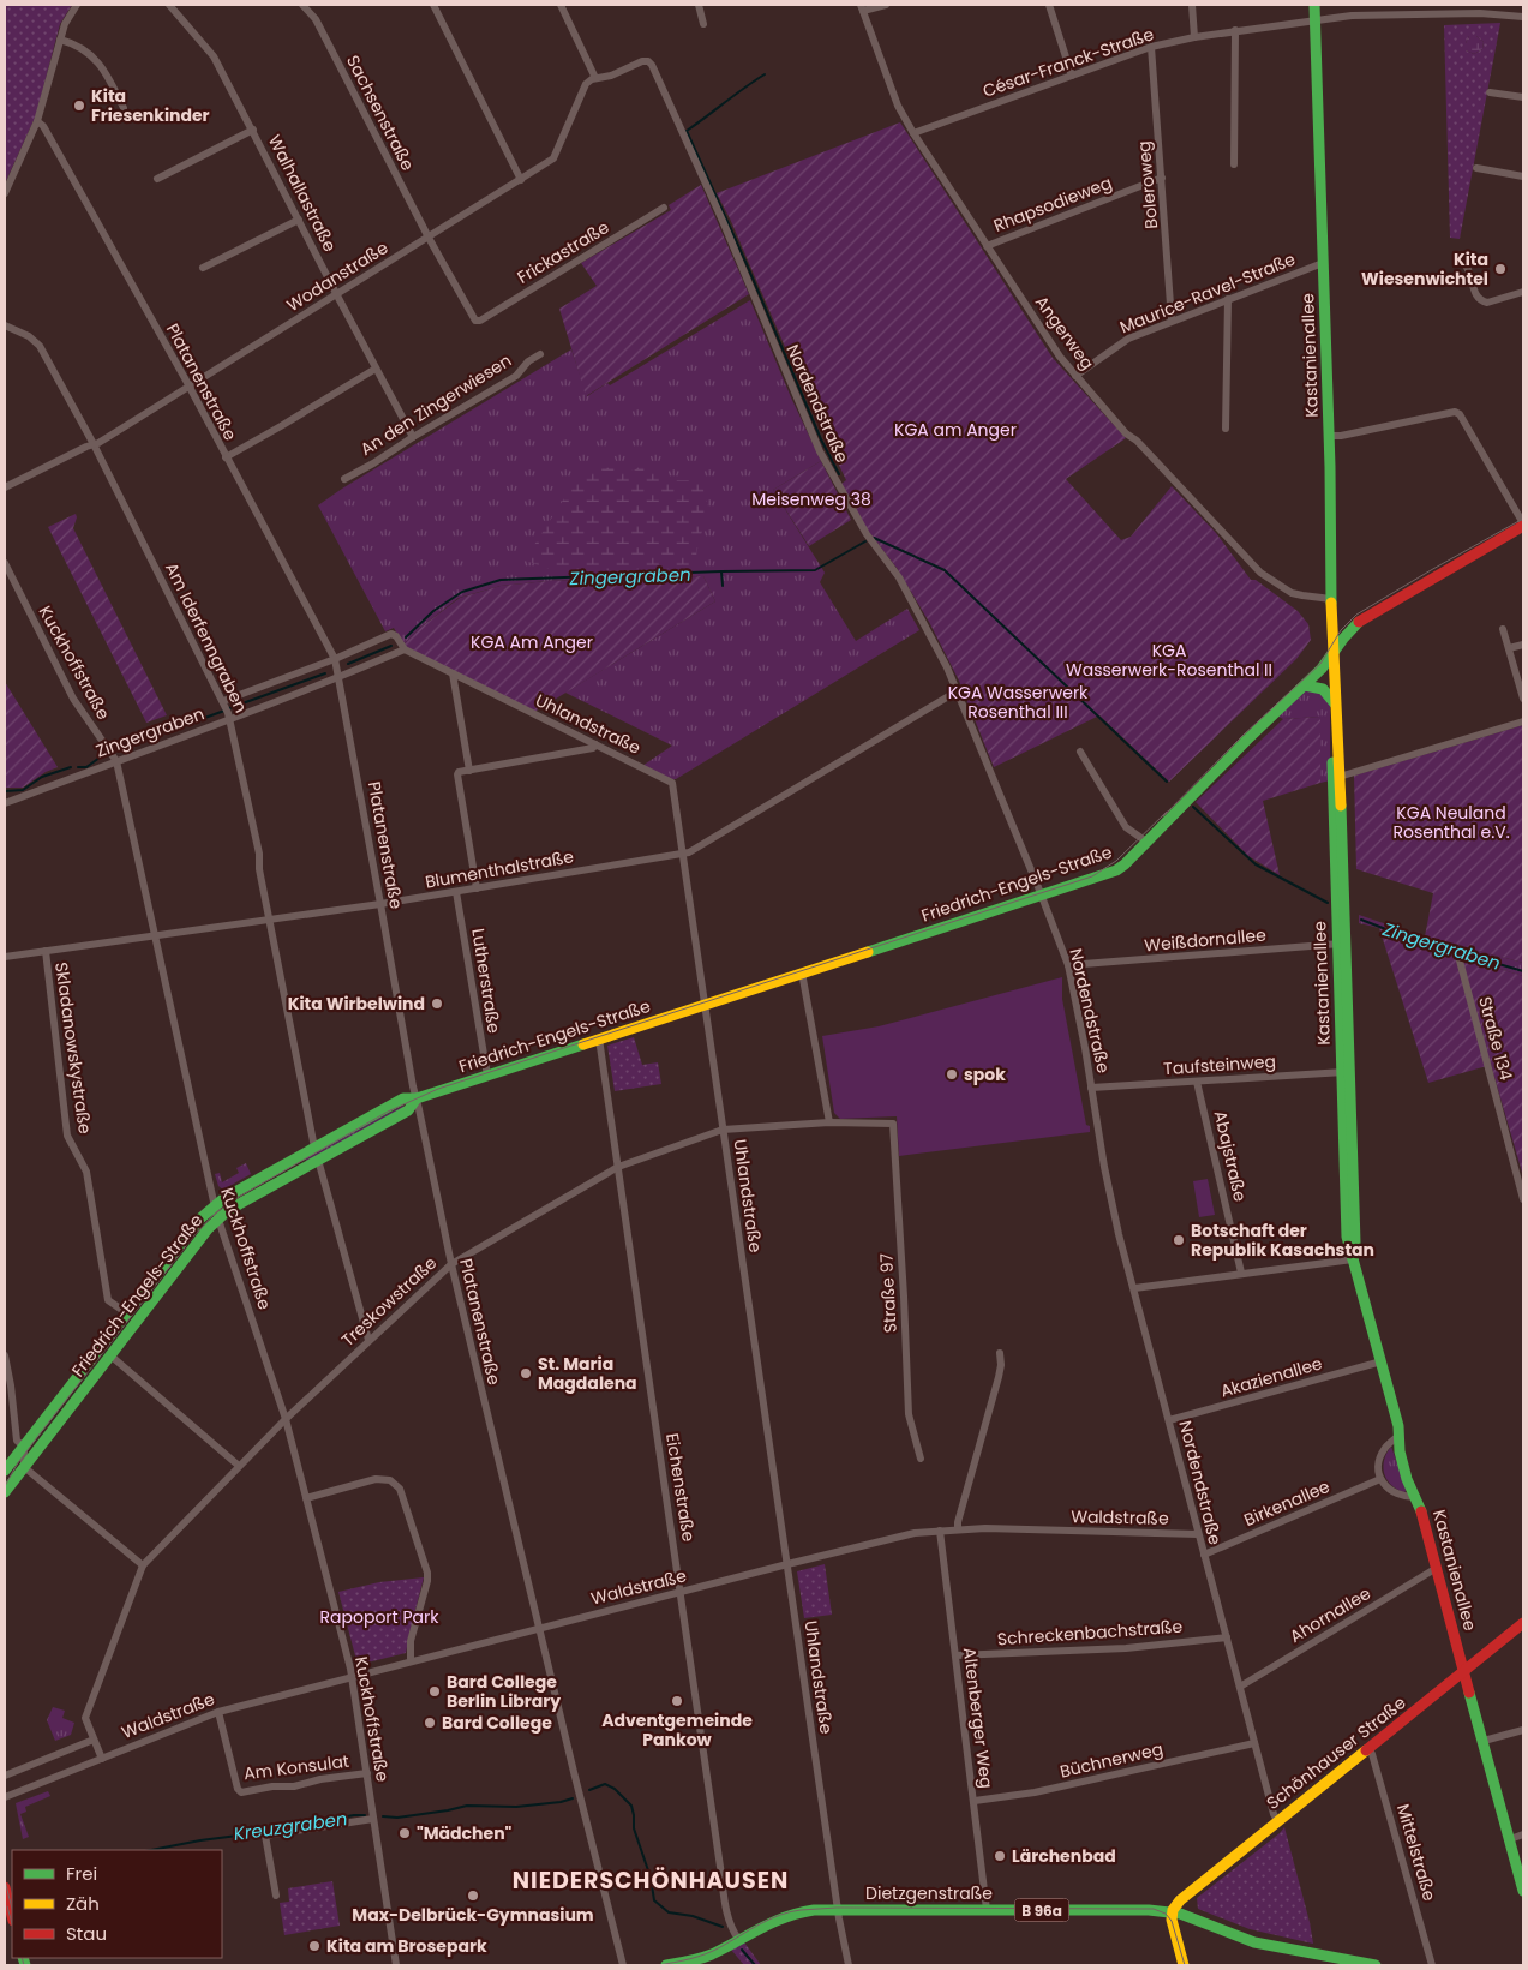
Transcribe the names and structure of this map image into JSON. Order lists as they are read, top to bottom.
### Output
{
  "streets": {
    "main road": [
      "Kastanienallee",
      "Friedrich-Engels-Straße",
      "Schönhauser Straße",
      "Dietzgenstraße",
      "B 96a"
    ],
    "street": [
      "César-Franck-Straße",
      "Sachsenstraße",
      "Boleroweg",
      "Walhallastraße",
      "Rhapsodieweg",
      "Frickastraße",
      "Wodanstraße",
      "Maurice-Ravel-Straße",
      "Angerweg",
      "Platanenstraße",
      "Nordendstraße",
      "An den Zingerwiesen",
      "Am Iderfenngraben",
      "Kuckhoffstraße",
      "Uhlandstraße",
      "Zingergraben",
      "Blumenthalstraße",
      "Weißdornallee",
      "Lutherstraße",
      "Straße 134",
      "Skladanowskystraße",
      "Taufsteinweg",
      "Abajstraße",
      "Straße 97",
      "Treskowstraße",
      "Akazienallee",
      "Eichenstraße",
      "Birkenallee",
      "Waldstraße",
      "Ahornallee",
      "Schreckenbachstraße",
      "Altenberger Weg",
      "Büchnerweg",
      "Am Konsulat",
      "Mittelstraße"
    ]
  },
  "crossings": [
    ["César-Franck-Straße", "Boleroweg"],
    ["César-Franck-Straße", "Angerweg"],
    ["César-Franck-Straße", "Kastanienallee"],
    ["Sachsenstraße", "Frickastraße"],
    ["Sachsenstraße", "Wodanstraße"],
    ["Boleroweg", "Rhapsodieweg"],
    ["Boleroweg", "Maurice-Ravel-Straße"],
    ["Walhallastraße", "Wodanstraße"],
    ["Walhallastraße", "An den Zingerwiesen"],
    ["Rhapsodieweg", "Angerweg"],
    ["Wodanstraße", "Platanenstraße"],
    ["Wodanstraße", "Nordendstraße"],
    ["Wodanstraße", "Am Iderfenngraben"],
    ["Maurice-Ravel-Straße", "Angerweg"],
    ["Maurice-Ravel-Straße", "Kastanienallee"],
    ["Angerweg", "Kastanienallee"],
    ["Kastanienallee", "Friedrich-Engels-Straße"],
    ["Kastanienallee", "Weißdornallee"],
    ["Kastanienallee", "Taufsteinweg"],
    ["Kastanienallee", "Akazienallee"],
    ["Kastanienallee", "Ahornallee"],
    ["Kastanienallee", "Schönhauser Straße"],
    ["Platanenstraße", "Zingergraben"],
    ["Platanenstraße", "Blumenthalstraße"],
    ["Platanenstraße", "Friedrich-Engels-Straße"],
    ["Platanenstraße", "Treskowstraße"],
    ["Platanenstraße", "Waldstraße"],
    ["Nordendstraße", "Blumenthalstraße"],
    ["Nordendstraße", "Friedrich-Engels-Straße"],
    ["Nordendstraße", "Weißdornallee"],
    ["Nordendstraße", "Taufsteinweg"],
    ["Nordendstraße", "Akazienallee"],
    ["Nordendstraße", "Birkenallee"],
    ["Nordendstraße", "Waldstraße"],
    ["Nordendstraße", "Ahornallee"],
    ["Nordendstraße", "Schreckenbachstraße"],
    ["Nordendstraße", "Schönhauser Straße"],
    ["Nordendstraße", "Büchnerweg"],
    ["Am Iderfenngraben", "Zingergraben"],
    ["Am Iderfenngraben", "Blumenthalstraße"],
    ["Am Iderfenngraben", "Friedrich-Engels-Straße"],
    ["Kuckhoffstraße", "Zingergraben"],
    ["Kuckhoffstraße", "Blumenthalstraße"],
    ["Kuckhoffstraße", "Friedrich-Engels-Straße"],
    ["Kuckhoffstraße", "Treskowstraße"],
    ["Kuckhoffstraße", "Waldstraße"],
    ["Kuckhoffstraße", "Am Konsulat"],
    ["Uhlandstraße", "Zingergraben"],
    ["Uhlandstraße", "Blumenthalstraße"],
    ["Uhlandstraße", "Friedrich-Engels-Straße"],
    ["Uhlandstraße", "Treskowstraße"],
    ["Uhlandstraße", "Waldstraße"],
    ["Uhlandstraße", "Dietzgenstraße"],
    ["Blumenthalstraße", "Lutherstraße"],
    ["Blumenthalstraße", "Skladanowskystraße"],
    ["Friedrich-Engels-Straße", "Lutherstraße"],
    ["Friedrich-Engels-Straße", "Skladanowskystraße"],
    ["Friedrich-Engels-Straße", "Eichenstraße"],
    ["Taufsteinweg", "Abajstraße"],
    ["Straße 97", "Treskowstraße"],
    ["Treskowstraße", "Eichenstraße"],
    ["Eichenstraße", "Waldstraße"],
    ["Eichenstraße", "Dietzgenstraße"],
    ["Waldstraße", "Altenberger Weg"],
    ["Waldstraße", "Am Konsulat"],
    ["Schreckenbachstraße", "Altenberger Weg"],
    ["Altenberger Weg", "Büchnerweg"],
    ["Altenberger Weg", "Dietzgenstraße"],
    ["Schönhauser Straße", "Mittelstraße"],
    ["Schönhauser Straße", "Dietzgenstraße"]
  ],
  "districts": ["NIEDERSCHÖNHAUSEN"],
  "water": ["Zingergraben", "Kreuzgraben"],
  "parks": [
    "KGA am Anger",
    "Meisenweg 38",
    "KGA Am Anger",
    "KGA Wasserwerk-Rosenthal II",
    "KGA Wasserwerk Rosenthal III",
    "KGA Neuland Rosenthal e.V.",
    "Rapoport Park"
  ],
  "places": [
    "Kita Friesenkinder",
    "Kita Wiesenwichtel",
    "Kita Wirbelwind",
    "spok",
    "Botschaft der Republik Kasachstan",
    "St. Maria Magdalena",
    "Bard College Berlin Library",
    "Adventgemeinde Pankow",
    "Bard College",
    "\"Mädchen\"",
    "Lärchenbad",
    "Max-Delbrück-Gymnasium",
    "Kita am Brosepark"
  ],
  "legend": ["Frei", "Zäh", "Stau"]
}
